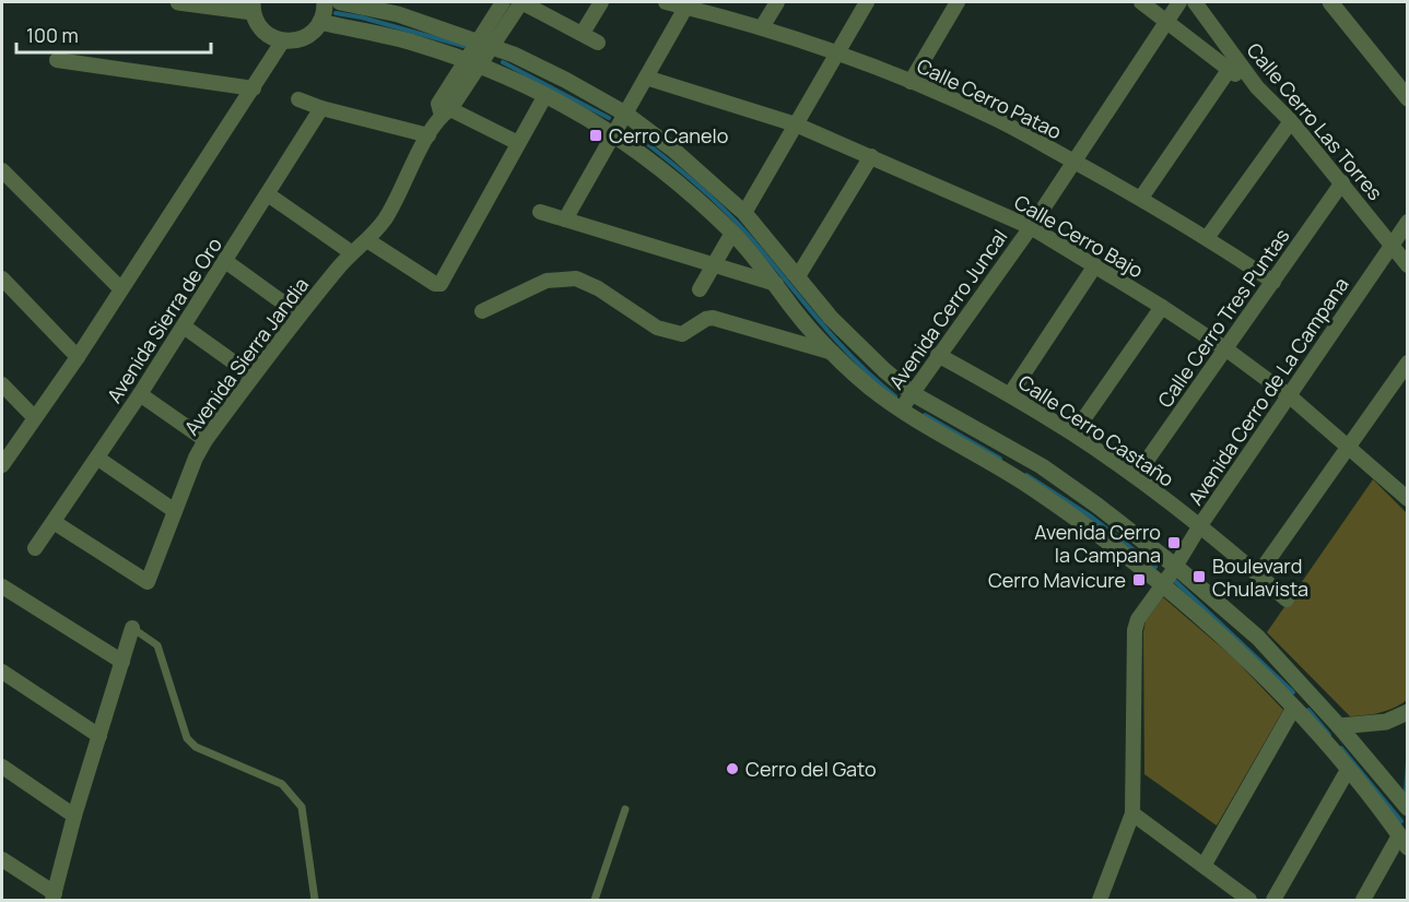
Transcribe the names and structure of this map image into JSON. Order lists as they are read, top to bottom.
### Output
{
  "streets": {
    "street": [
      "Calle Cerro Patao",
      "Calle Cerro Las Torres",
      "Calle Cerro Bajo",
      "Avenida Cerro Juncal",
      "Calle Cerro Tres Puntas",
      "Avenida Sierra de Oro",
      "Avenida Sierra Jandia",
      "Avenida Cerro de La Campana",
      "Calle Cerro Castaño"
    ]
  },
  "crossings": [
    ["Calle Cerro Patao", "Avenida Cerro Juncal"],
    ["Calle Cerro Patao", "Calle Cerro Tres Puntas"],
    ["Calle Cerro Las Torres", "Avenida Cerro Juncal"],
    ["Calle Cerro Las Torres", "Calle Cerro Tres Puntas"],
    ["Calle Cerro Las Torres", "Avenida Cerro de La Campana"],
    ["Calle Cerro Bajo", "Avenida Cerro Juncal"],
    ["Calle Cerro Bajo", "Calle Cerro Tres Puntas"],
    ["Calle Cerro Bajo", "Avenida Cerro de La Campana"],
    ["Avenida Cerro Juncal", "Calle Cerro Castaño"],
    ["Calle Cerro Tres Puntas", "Calle Cerro Castaño"],
    ["Avenida Sierra de Oro", "Avenida Sierra Jandia"],
    ["Avenida Cerro de La Campana", "Calle Cerro Castaño"]
  ],
  "places": {
    "transit": [
      "Cerro Canelo",
      "Avenida Cerro la Campana",
      "Boulevard Chulavista",
      "Cerro Mavicure"
    ],
    "other": ["Cerro del Gato"]
  },
  "scale_bar": "100 m"
}
